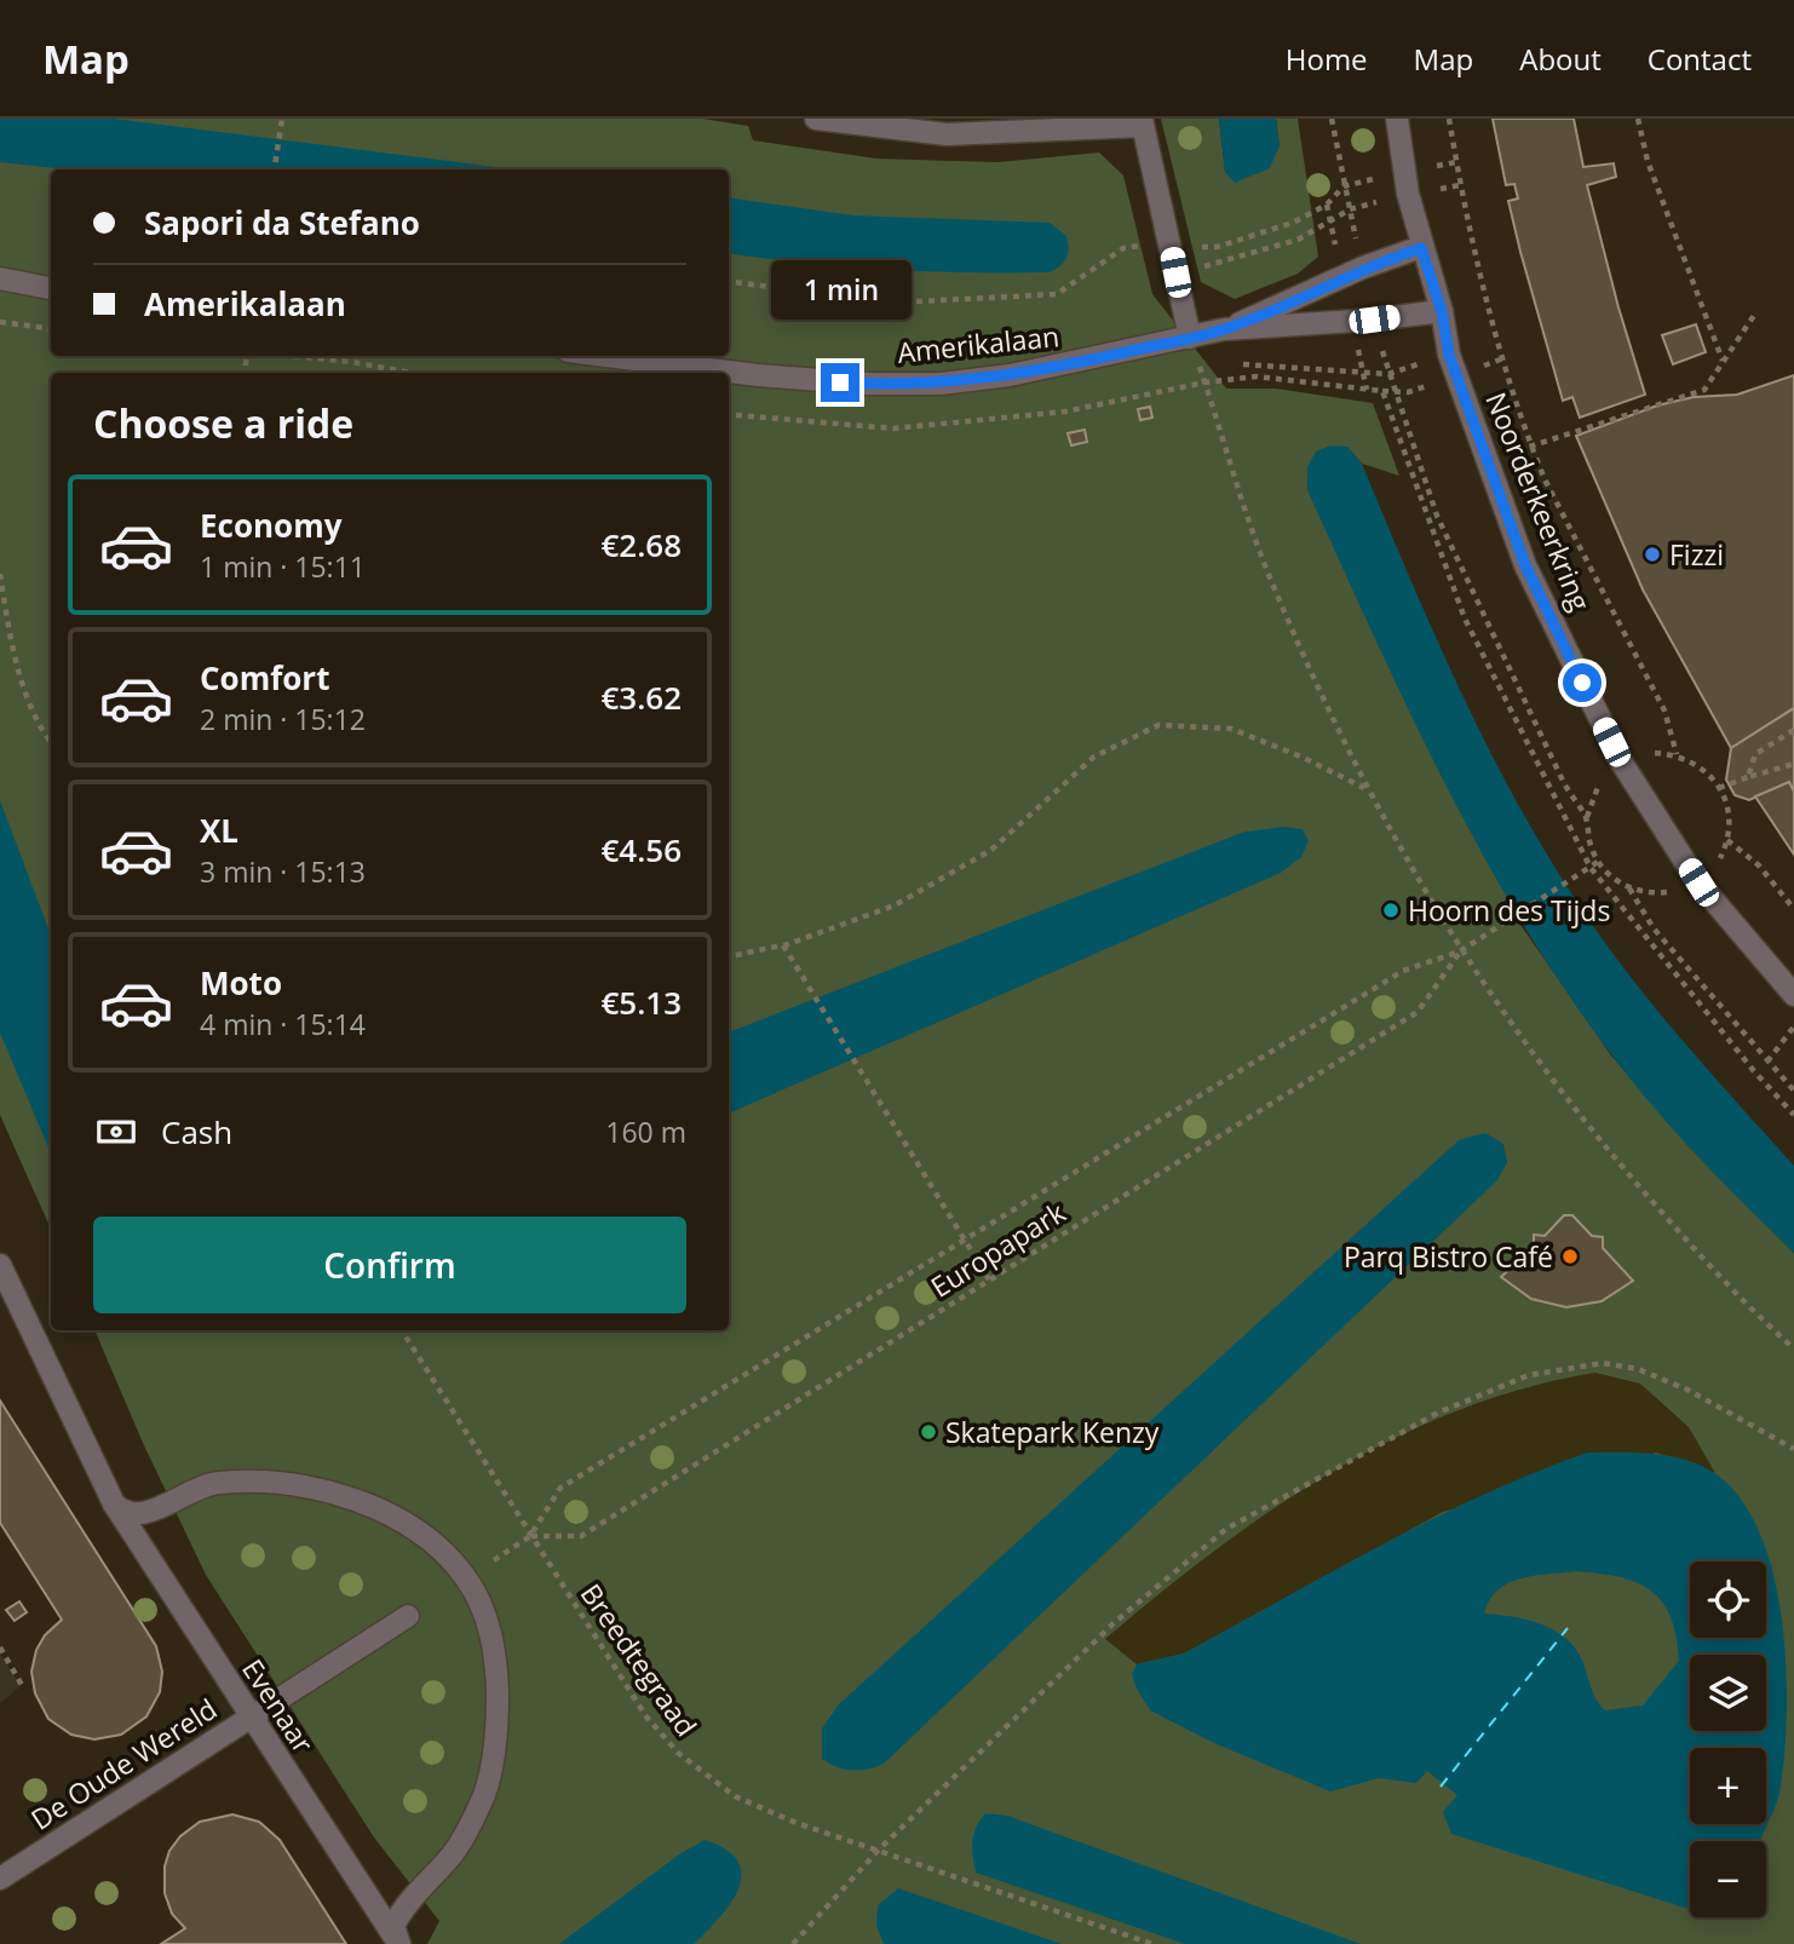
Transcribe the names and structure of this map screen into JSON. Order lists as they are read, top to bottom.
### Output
{
  "streets": {
    "street": [
      "Amerikalaan",
      "Noorderkeerkring",
      "Evenaar",
      "De Oude Wereld"
    ],
    "path": ["Europapark", "Breedtegraad"]
  },
  "crossings": [
    ["Amerikalaan", "Noorderkeerkring"],
    ["Europapark", "Breedtegraad"],
    ["Europapark", "Evenaar"],
    ["Evenaar", "De Oude Wereld"]
  ],
  "places": [
    "Fizzi",
    "Hoorn des Tijds",
    "Parq Bistro Café",
    "Skatepark Kenzy"
  ],
  "page": {
    "header": "Map",
    "nav": [
      "Home",
      "Map",
      "About",
      "Contact"
    ],
    "banner": ["Sapori da Stefano", "Amerikalaan"],
    "bubble": "1 min",
    "heading": "Choose a ride",
    "list": [
      {
        "name": "Economy",
        "note": "1 min · 15:11",
        "value": "€2.68"
      },
      {
        "name": "Comfort",
        "note": "2 min · 15:12",
        "value": "€3.62"
      },
      {
        "name": "XL",
        "note": "3 min · 15:13",
        "value": "€4.56"
      },
      {
        "name": "Moto",
        "note": "4 min · 15:14",
        "value": "€5.13"
      }
    ],
    "pay": ["Cash", "160 m"],
    "buttons": "Confirm",
    "map_buttons": ["+", "−"]
  }
}
